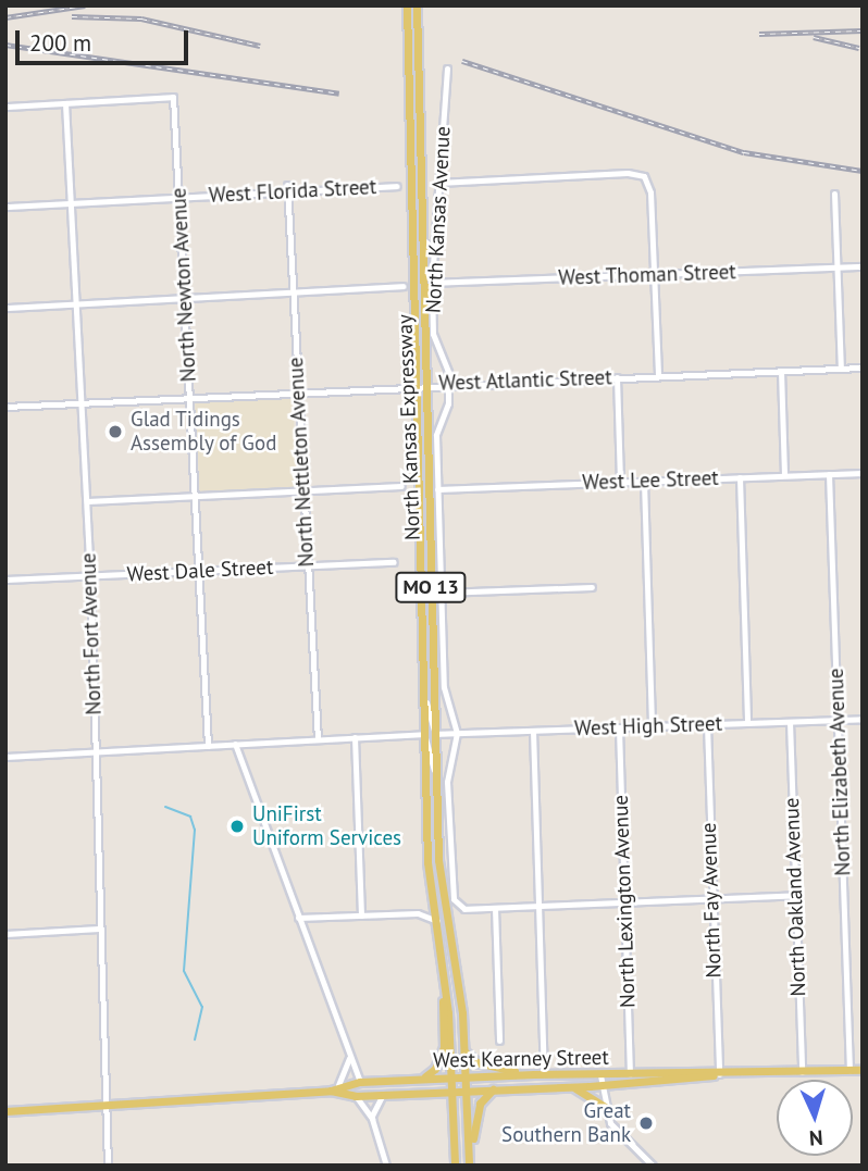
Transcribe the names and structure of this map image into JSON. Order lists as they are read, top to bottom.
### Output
{
  "streets": {
    "main road": ["North Kansas Expressway", "MO 13", "West Kearney Street"],
    "street": [
      "West Florida Street",
      "North Kansas Avenue",
      "West Thoman Street",
      "North Newton Avenue",
      "West Atlantic Street",
      "North Nettleton Avenue",
      "West Lee Street",
      "West Dale Street",
      "North Fort Avenue",
      "West High Street",
      "North Elizabeth Avenue",
      "North Oakland Avenue",
      "North Fay Avenue",
      "North Lexington Avenue"
    ]
  },
  "crossings": [
    ["West Florida Street", "North Newton Avenue"],
    ["West Florida Street", "North Nettleton Avenue"],
    ["West Florida Street", "North Fort Avenue"],
    ["North Kansas Avenue", "West Thoman Street"],
    ["North Kansas Avenue", "West Atlantic Street"],
    ["North Kansas Avenue", "West Lee Street"],
    ["North Kansas Avenue", "West High Street"],
    ["North Newton Avenue", "West Atlantic Street"],
    ["North Newton Avenue", "West Dale Street"],
    ["North Newton Avenue", "North Fort Avenue"],
    ["West Atlantic Street", "North Kansas Expressway"],
    ["West Atlantic Street", "North Nettleton Avenue"],
    ["West Atlantic Street", "North Fort Avenue"],
    ["North Kansas Expressway", "West High Street"],
    ["North Kansas Expressway", "West Kearney Street"],
    ["North Nettleton Avenue", "West Dale Street"],
    ["West Lee Street", "North Elizabeth Avenue"],
    ["West Dale Street", "North Fort Avenue"],
    ["North Fort Avenue", "West Kearney Street"],
    ["West High Street", "North Elizabeth Avenue"],
    ["West High Street", "North Oakland Avenue"],
    ["West High Street", "North Fay Avenue"],
    ["West High Street", "North Lexington Avenue"],
    ["North Elizabeth Avenue", "West Kearney Street"],
    ["North Oakland Avenue", "West Kearney Street"],
    ["North Fay Avenue", "West Kearney Street"],
    ["North Lexington Avenue", "West Kearney Street"]
  ],
  "places": ["Glad Tidings Assembly of God", "UniFirst Uniform Services", "Great Southern Bank"],
  "scale_bar": "200 m",
  "north": "bottom"
}
